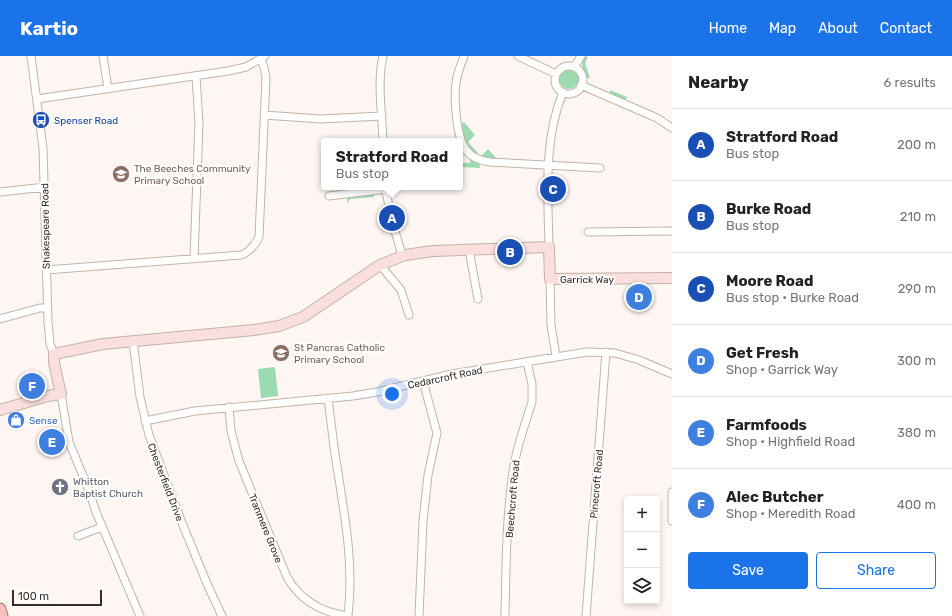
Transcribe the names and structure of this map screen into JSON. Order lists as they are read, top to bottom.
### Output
{
  "streets": {
    "street": [
      "Shakespeare Road",
      "Garrick Way",
      "Cedarcroft Road",
      "Chesterfield Drive",
      "Pinecroft Road",
      "Beechcroft Road",
      "Tranmere Grove"
    ]
  },
  "crossings": [
    ["Cedarcroft Road", "Chesterfield Drive"],
    ["Cedarcroft Road", "Pinecroft Road"],
    ["Cedarcroft Road", "Beechcroft Road"],
    ["Cedarcroft Road", "Tranmere Grove"]
  ],
  "places": {
    "bus stop": ["Spenser Road"],
    "school or university": ["The Beeches Community Primary School", "St Pancras Catholic Primary School"],
    "shop": ["Sense"],
    "church": ["Whitton Baptist Church"]
  },
  "scale_bar": "100 m",
  "page": {
    "header": "Kartio",
    "nav": [
      "Home",
      "Map",
      "About",
      "Contact"
    ],
    "heading": ["Nearby", "6 results"],
    "list": [
      {
        "mark": "A",
        "name": "Stratford Road",
        "note": "Bus stop",
        "value": "200 m"
      },
      {
        "mark": "B",
        "name": "Burke Road",
        "note": "Bus stop",
        "value": "210 m"
      },
      {
        "mark": "C",
        "name": "Moore Road",
        "note": "Bus stop · Burke Road",
        "value": "290 m"
      },
      {
        "mark": "D",
        "name": "Get Fresh",
        "note": "Shop · Garrick Way",
        "value": "300 m"
      },
      {
        "mark": "E",
        "name": "Farmfoods",
        "note": "Shop · Highfield Road",
        "value": "380 m"
      },
      {
        "mark": "F",
        "name": "Alec Butcher",
        "note": "Shop · Meredith Road",
        "value": "400 m"
      }
    ],
    "popup": ["Stratford Road", "Bus stop"],
    "pins": [
      "C",
      "A",
      "B",
      "D",
      "F",
      "E"
    ],
    "map_buttons": ["+", "−"],
    "buttons": ["Save", "Share"],
    "scale": "100 m"
  }
}
